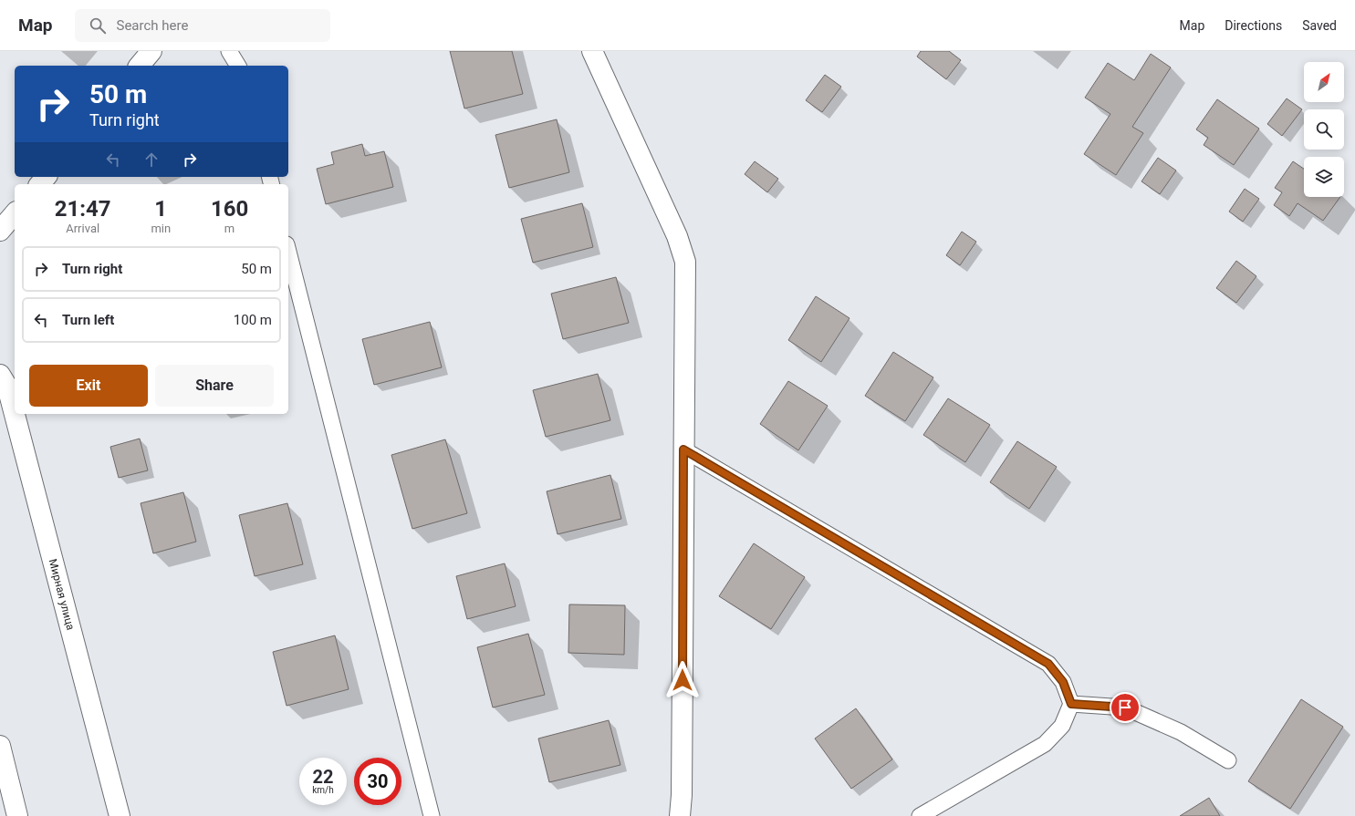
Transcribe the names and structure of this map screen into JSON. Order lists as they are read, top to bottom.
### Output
{
  "streets": {
    "street": ["Мирная улица"]
  },
  "north": "top right",
  "page": {
    "header": "Map",
    "search": "Search here",
    "nav": ["Map", "Directions", "Saved"],
    "turn": ["50 m", "Turn right"],
    "eta": [
      "21:47",
      "Arrival",
      "1",
      "min",
      "160",
      "m"
    ],
    "list": [
      {
        "name": "Turn right",
        "value": "50 m"
      },
      {
        "name": "Turn left",
        "value": "100 m"
      }
    ],
    "buttons": ["Exit", "Share"],
    "speed": "22 km/h",
    "limit": "30"
  }
}
